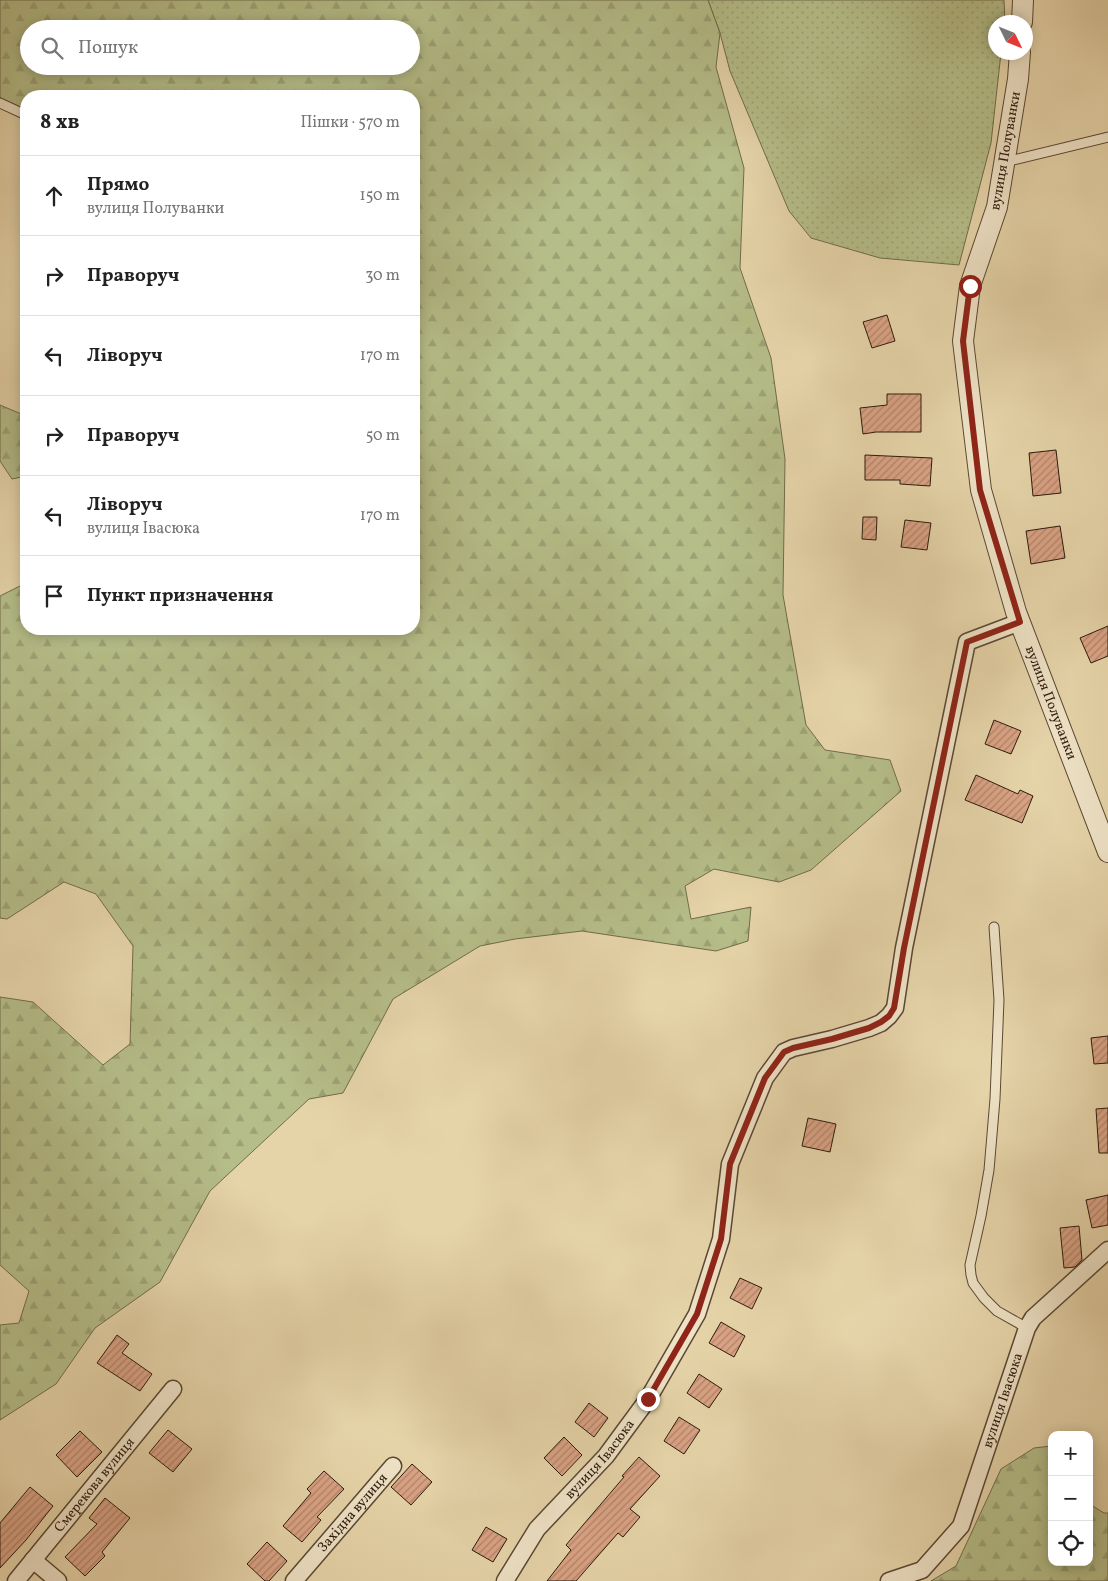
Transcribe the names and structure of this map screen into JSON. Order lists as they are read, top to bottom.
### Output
{
  "streets": {
    "street": [
      "вулиця Полуванки",
      "вулиця Івасюка",
      "Смерекова вулиця",
      "Західна вулиця"
    ]
  },
  "crossings": [
    ["вулиця Полуванки", "вулиця Івасюка"]
  ],
  "north": "bottom right",
  "page": {
    "search": "Пошук",
    "heading": ["8 хв", "Пішки · 570 m"],
    "list": [
      ["Прямо", "вулиця Полуванки", "150 m"],
      ["Праворуч", "30 m"],
      ["Ліворуч", "170 m"],
      ["Праворуч", "50 m"],
      ["Ліворуч", "вулиця Івасюка", "170 m"],
      "Пункт призначення"
    ],
    "map_buttons": ["+", "−"]
  }
}
